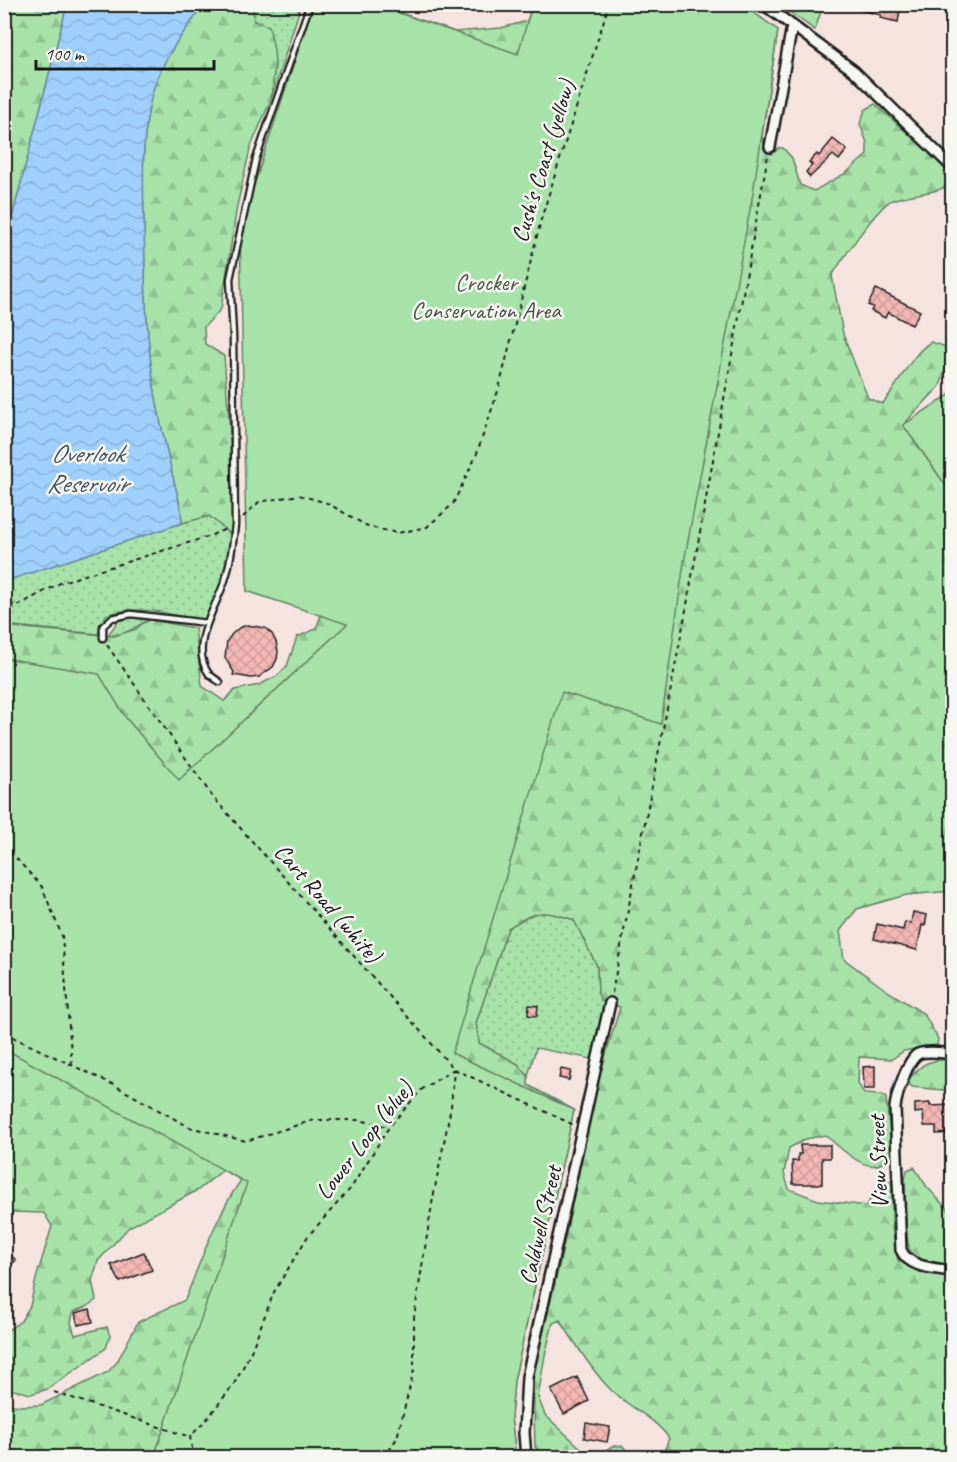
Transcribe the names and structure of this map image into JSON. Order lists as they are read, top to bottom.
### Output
{
  "streets": {
    "street": ["View Street", "Caldwell Street"],
    "path": ["Cush's Coast (yellow)", "Cart Road (white)", "Lower Loop (blue)"]
  },
  "crossings": [
    ["Cart Road (white)", "Lower Loop (blue)"],
    ["Cart Road (white)", "Caldwell Street"]
  ],
  "water": ["Overlook Reservoir"],
  "parks": ["Crocker Conservation Area"],
  "scale_bar": "100 m"
}
